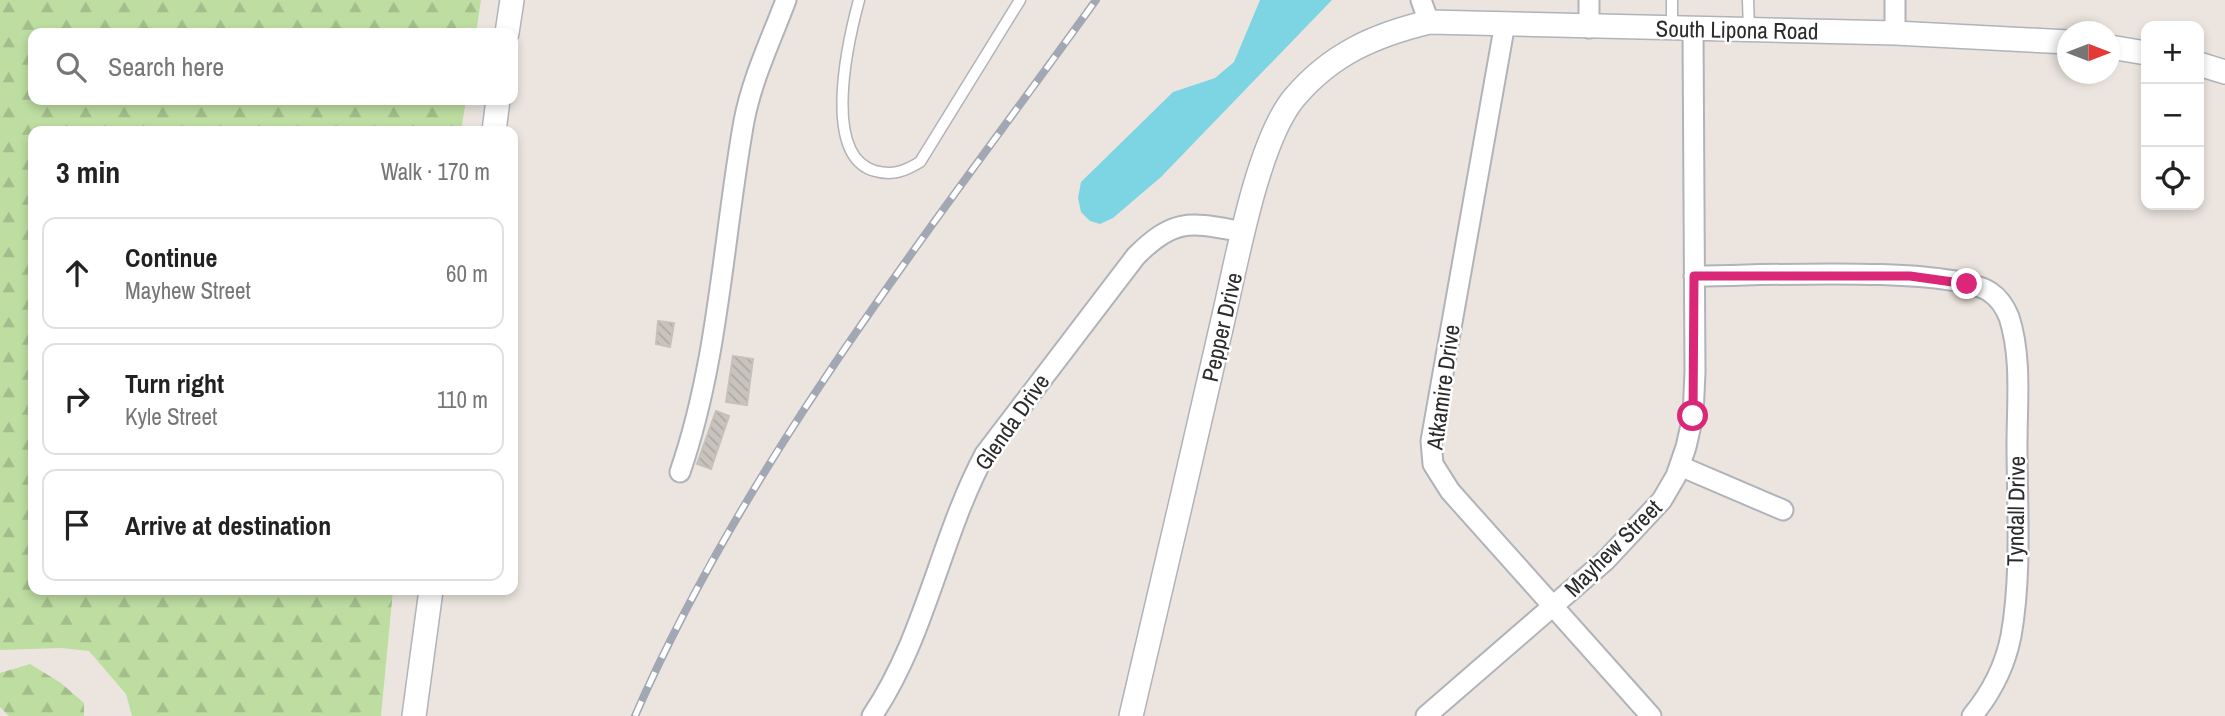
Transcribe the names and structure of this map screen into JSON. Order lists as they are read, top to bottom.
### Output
{
  "streets": {
    "street": [
      "South Lipona Road",
      "Pepper Drive",
      "Atkamire Drive",
      "Glenda Drive",
      "Tyndall Drive",
      "Mayhew Street"
    ]
  },
  "crossings": [
    ["South Lipona Road", "Pepper Drive"],
    ["South Lipona Road", "Atkamire Drive"],
    ["South Lipona Road", "Mayhew Street"],
    ["Pepper Drive", "Glenda Drive"],
    ["Atkamire Drive", "Mayhew Street"],
    ["Tyndall Drive", "Mayhew Street"]
  ],
  "north": "right",
  "page": {
    "map_buttons": ["+", "−"],
    "search": "Search here",
    "heading": ["3 min", "Walk · 170 m"],
    "list": [
      ["Continue", "Mayhew Street", "60 m"],
      ["Turn right", "Kyle Street", "110 m"],
      "Arrive at destination"
    ]
  }
}
